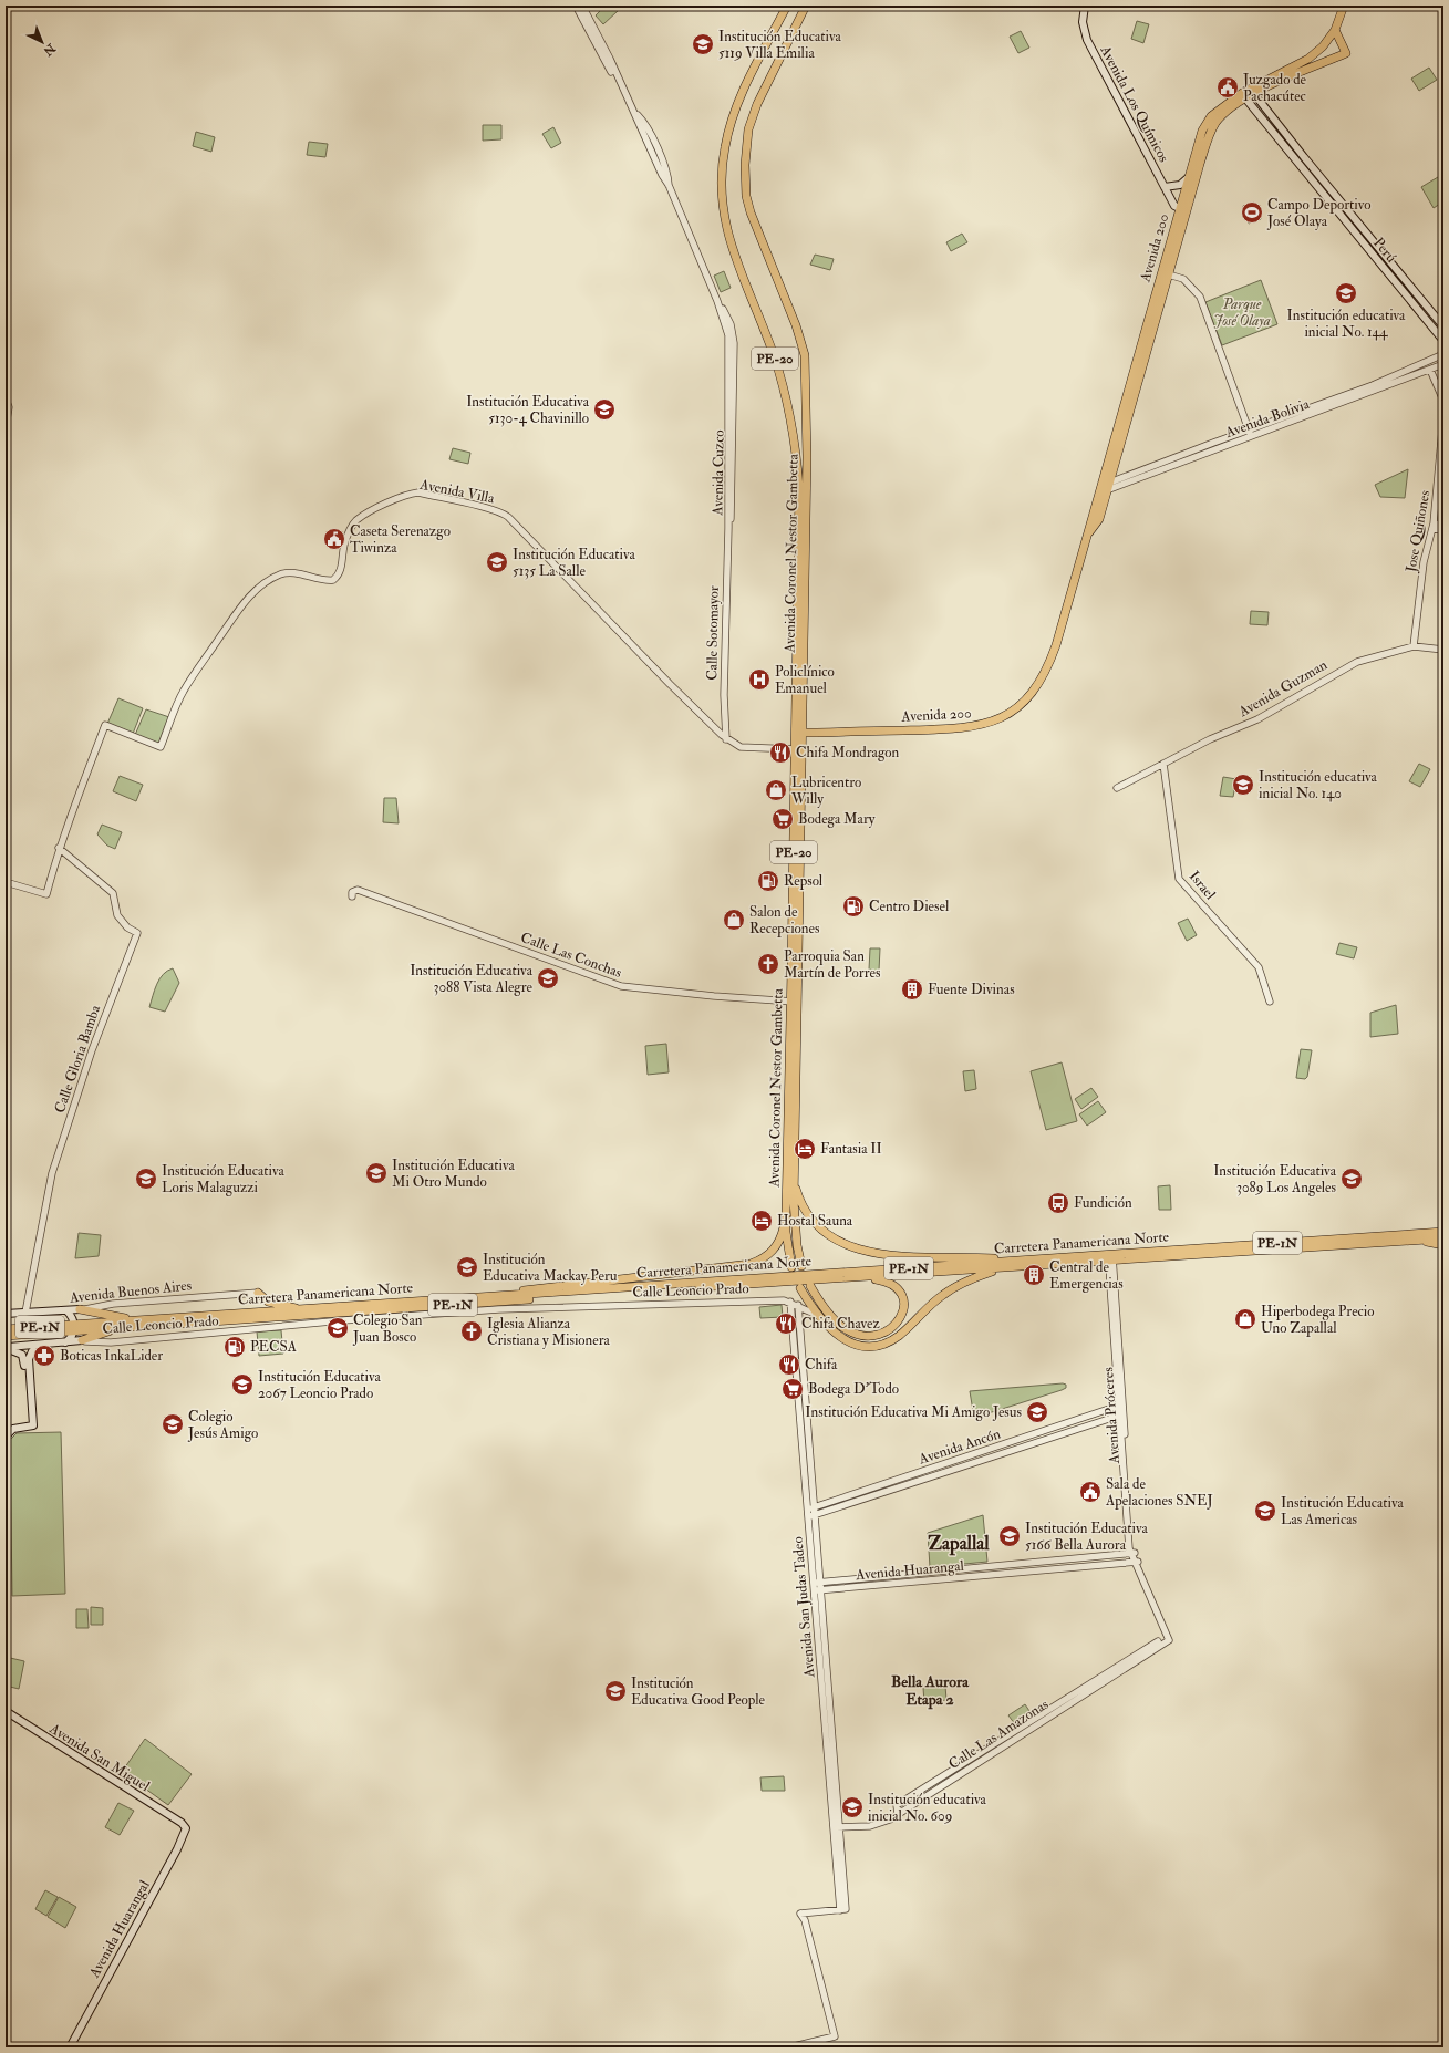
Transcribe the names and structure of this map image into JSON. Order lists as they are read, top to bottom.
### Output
{
  "streets": {
    "main road": [
      "Avenida Los Químicos",
      "Avenida 200",
      "Perú",
      "PE-20",
      "Avenida Coronel Nestor Gambetta",
      "Carretera Panamericana Norte",
      "PE-1N",
      "Calle Leoncio Prado",
      "Avenida Buenos Aires",
      "Avenida Huarangal",
      "Avenida San Miguel"
    ],
    "street": [
      "Avenida Bolivia",
      "Avenida Cuzco",
      "Avenida Villa",
      "Jose Quiñones",
      "Calle Sotomayor",
      "Avenida Guzman",
      "Israel",
      "Calle Las Conchas",
      "Calle Gloria Bamba",
      "Avenida Próceres",
      "Avenida Ancón",
      "Avenida San Judas Tadeo",
      "Calle Las Amazonas"
    ]
  },
  "crossings": [
    ["Avenida Los Químicos", "Avenida 200"],
    ["Avenida 200", "Perú"],
    ["Avenida 200", "Avenida Bolivia"],
    ["Avenida 200", "Avenida Coronel Nestor Gambetta"],
    ["Avenida Bolivia", "Jose Quiñones"],
    ["Avenida Cuzco", "Calle Sotomayor"],
    ["Avenida Villa", "Avenida Coronel Nestor Gambetta"],
    ["Avenida Villa", "Calle Sotomayor"],
    ["Avenida Villa", "Calle Gloria Bamba"],
    ["Jose Quiñones", "Avenida Guzman"],
    ["Avenida Coronel Nestor Gambetta", "Calle Las Conchas"],
    ["Avenida Guzman", "Israel"],
    ["Calle Gloria Bamba", "Avenida Buenos Aires"],
    ["Carretera Panamericana Norte", "Avenida Próceres"],
    ["Calle Leoncio Prado", "Avenida San Judas Tadeo"],
    ["Avenida Próceres", "Avenida Ancón"],
    ["Avenida Próceres", "Avenida Huarangal"],
    ["Avenida Próceres", "Calle Las Amazonas"],
    ["Avenida Ancón", "Avenida San Judas Tadeo"],
    ["Avenida Huarangal", "Avenida San Judas Tadeo"],
    ["Avenida Huarangal", "Avenida San Miguel"],
    ["Avenida San Judas Tadeo", "Calle Las Amazonas"]
  ],
  "districts": ["Zapallal", "Bella Aurora Etapa 2"],
  "parks": ["Parque José Olaya"],
  "places": {
    "school or university": [
      "Institución Educativa 5119 Villa Emilia",
      "Institución educativa inicial No. 144",
      "Institución Educativa 5130-4 Chavinillo",
      "Institución Educativa 5135 La Salle",
      "Institución educativa inicial No. 140",
      "Institución Educativa 3088 Vista Alegre",
      "Institución Educativa Mi Otro Mundo",
      "Institución Educativa Loris Malaguzzi",
      "Institución Educativa 3089 Los Angeles",
      "Institución Educativa Mackay Peru",
      "Colegio San Juan Bosco",
      "Institución Educativa 2067 Leoncio Prado",
      "Institución Educativa Mi Amigo Jesus",
      "Colegio Jesús Amigo",
      "Institución Educativa Las Americas",
      "Institución Educativa 5166 Bella Aurora",
      "Institución Educativa Good People",
      "Institución educativa inicial No. 609"
    ],
    "public building": ["Juzgado de Pachacútec", "Caseta Serenazgo Tiwinza", "Sala de Apelaciones SNEJ"],
    "sports": ["Campo Deportivo José Olaya"],
    "hospital": ["Policlínico Emanuel"],
    "restaurant": ["Chifa Mondragon", "Chifa Chavez", "Chifa"],
    "shop": ["Lubricentro Willy", "Salon de Recepciones", "Hiperbodega Precio Uno Zapallal"],
    "supermarket": ["Bodega Mary", "Bodega D'Todo"],
    "fuel station": ["Repsol", "Centro Diesel", "PECSA"],
    "church": ["Parroquia San Martín de Porres", "Iglesia Alianza Cristiana y Misionera"],
    "building": ["Fuente Divinas", "Central de Emergencias"],
    "hotel": ["Fantasia II", "Hostal Sauna"],
    "bus stop": ["Fundición"],
    "pharmacy": ["Boticas InkaLider"]
  },
  "north": "bottom right"
}
